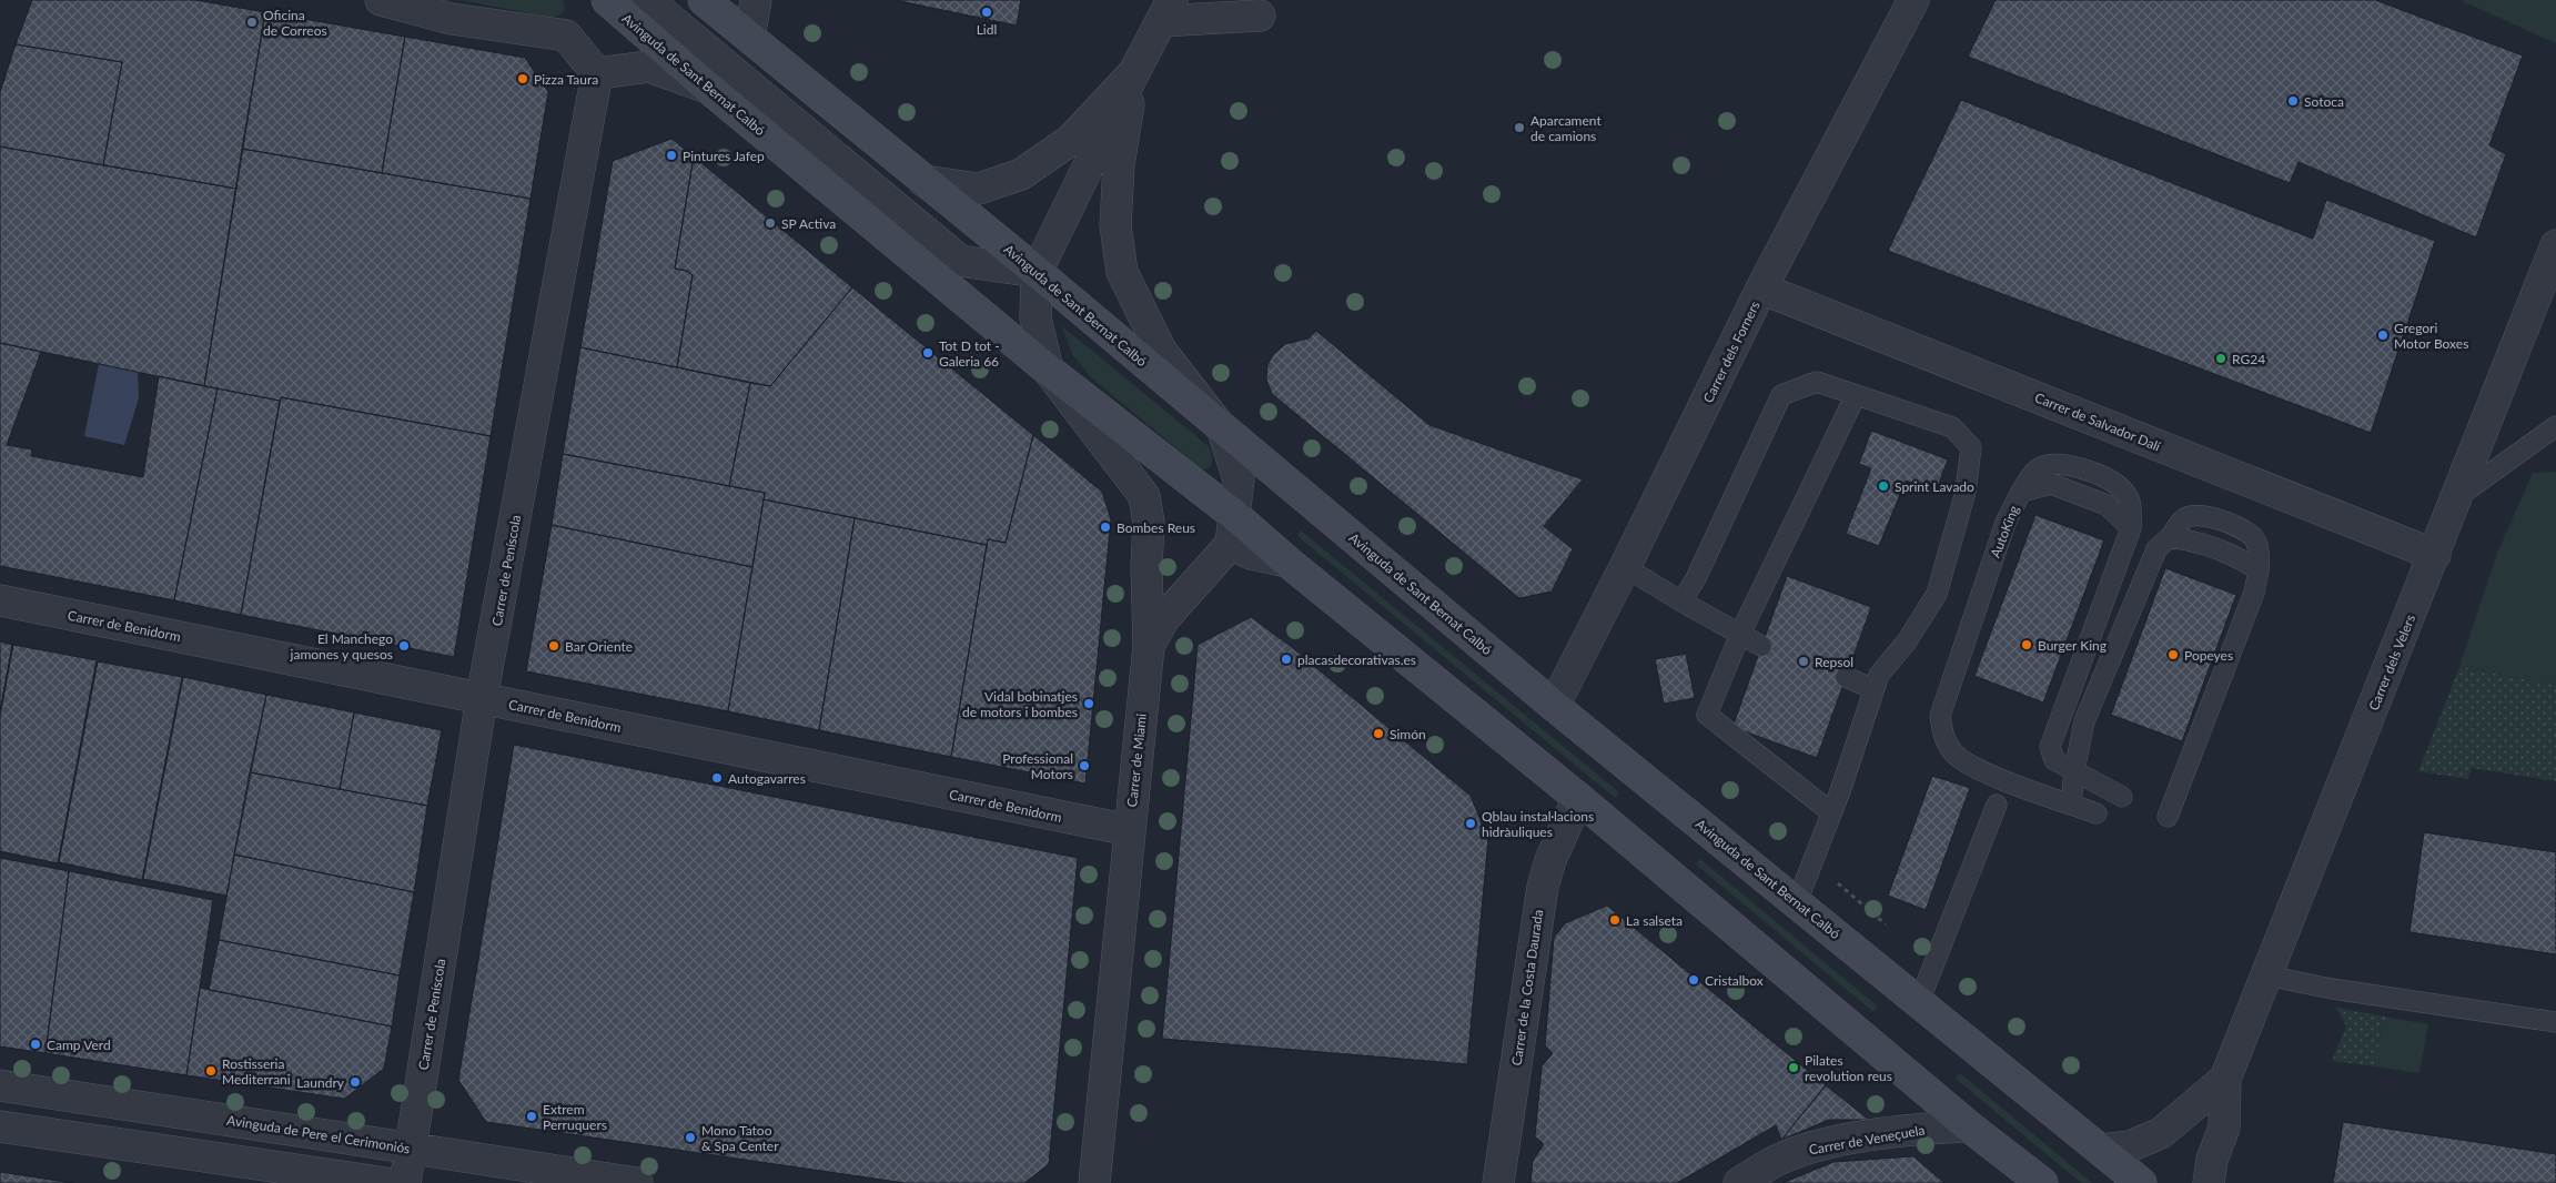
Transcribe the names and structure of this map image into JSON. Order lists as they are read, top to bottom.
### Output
{
  "streets": {
    "main road": ["Avinguda de Sant Bernat Calbó"],
    "street": [
      "Carrer dels Forners",
      "Carrer de Salvador Dalí",
      "Carrer de Peníscola",
      "Carrer de Benidorm",
      "Carrer dels Velers",
      "Carrer de Miami",
      "Carrer de la Costa Daurada",
      "Avinguda de Pere el Cerimoniós",
      "Carrer de Veneçuela"
    ],
    "lane": ["AutoKing"]
  },
  "crossings": [
    ["Avinguda de Sant Bernat Calbó", "Carrer dels Forners"],
    ["Avinguda de Sant Bernat Calbó", "Carrer dels Velers"],
    ["Avinguda de Sant Bernat Calbó", "Carrer de Miami"],
    ["Avinguda de Sant Bernat Calbó", "Carrer de la Costa Daurada"],
    ["Avinguda de Sant Bernat Calbó", "Carrer de Veneçuela"],
    ["Carrer dels Forners", "Carrer de Salvador Dalí"],
    ["Carrer de Salvador Dalí", "Carrer dels Velers"],
    ["Carrer de Peníscola", "Carrer de Benidorm"],
    ["Carrer de Peníscola", "Avinguda de Pere el Cerimoniós"],
    ["Carrer de Benidorm", "Carrer de Miami"]
  ],
  "places": [
    "Lidl",
    "Oficina de Correos",
    "Pizza Taura",
    "Sotoca",
    "Aparcament de camions",
    "Pintures Jafep",
    "SP Activa",
    "Gregori Motor Boxes",
    "Tot D tot - Galeria 66",
    "RG24",
    "Sprint Lavado",
    "Bombes Reus",
    "Burger King",
    "El Manchego jamones y quesos",
    "Bar Oriente",
    "Popeyes",
    "placasdecorativas.es",
    "Repsol",
    "Vidal bobinatjes de motors i bombes",
    "Simón",
    "Professional Motors",
    "Autogavarres",
    "Qblau instal·lacions hidràuliques",
    "La salseta",
    "Cristalbox",
    "Camp Verd",
    "Pilates revolution reus",
    "Rostisseria Mediterrani",
    "Laundry",
    "Extrem Perruquers",
    "Mono Tatoo & Spa Center"
  ]
}
